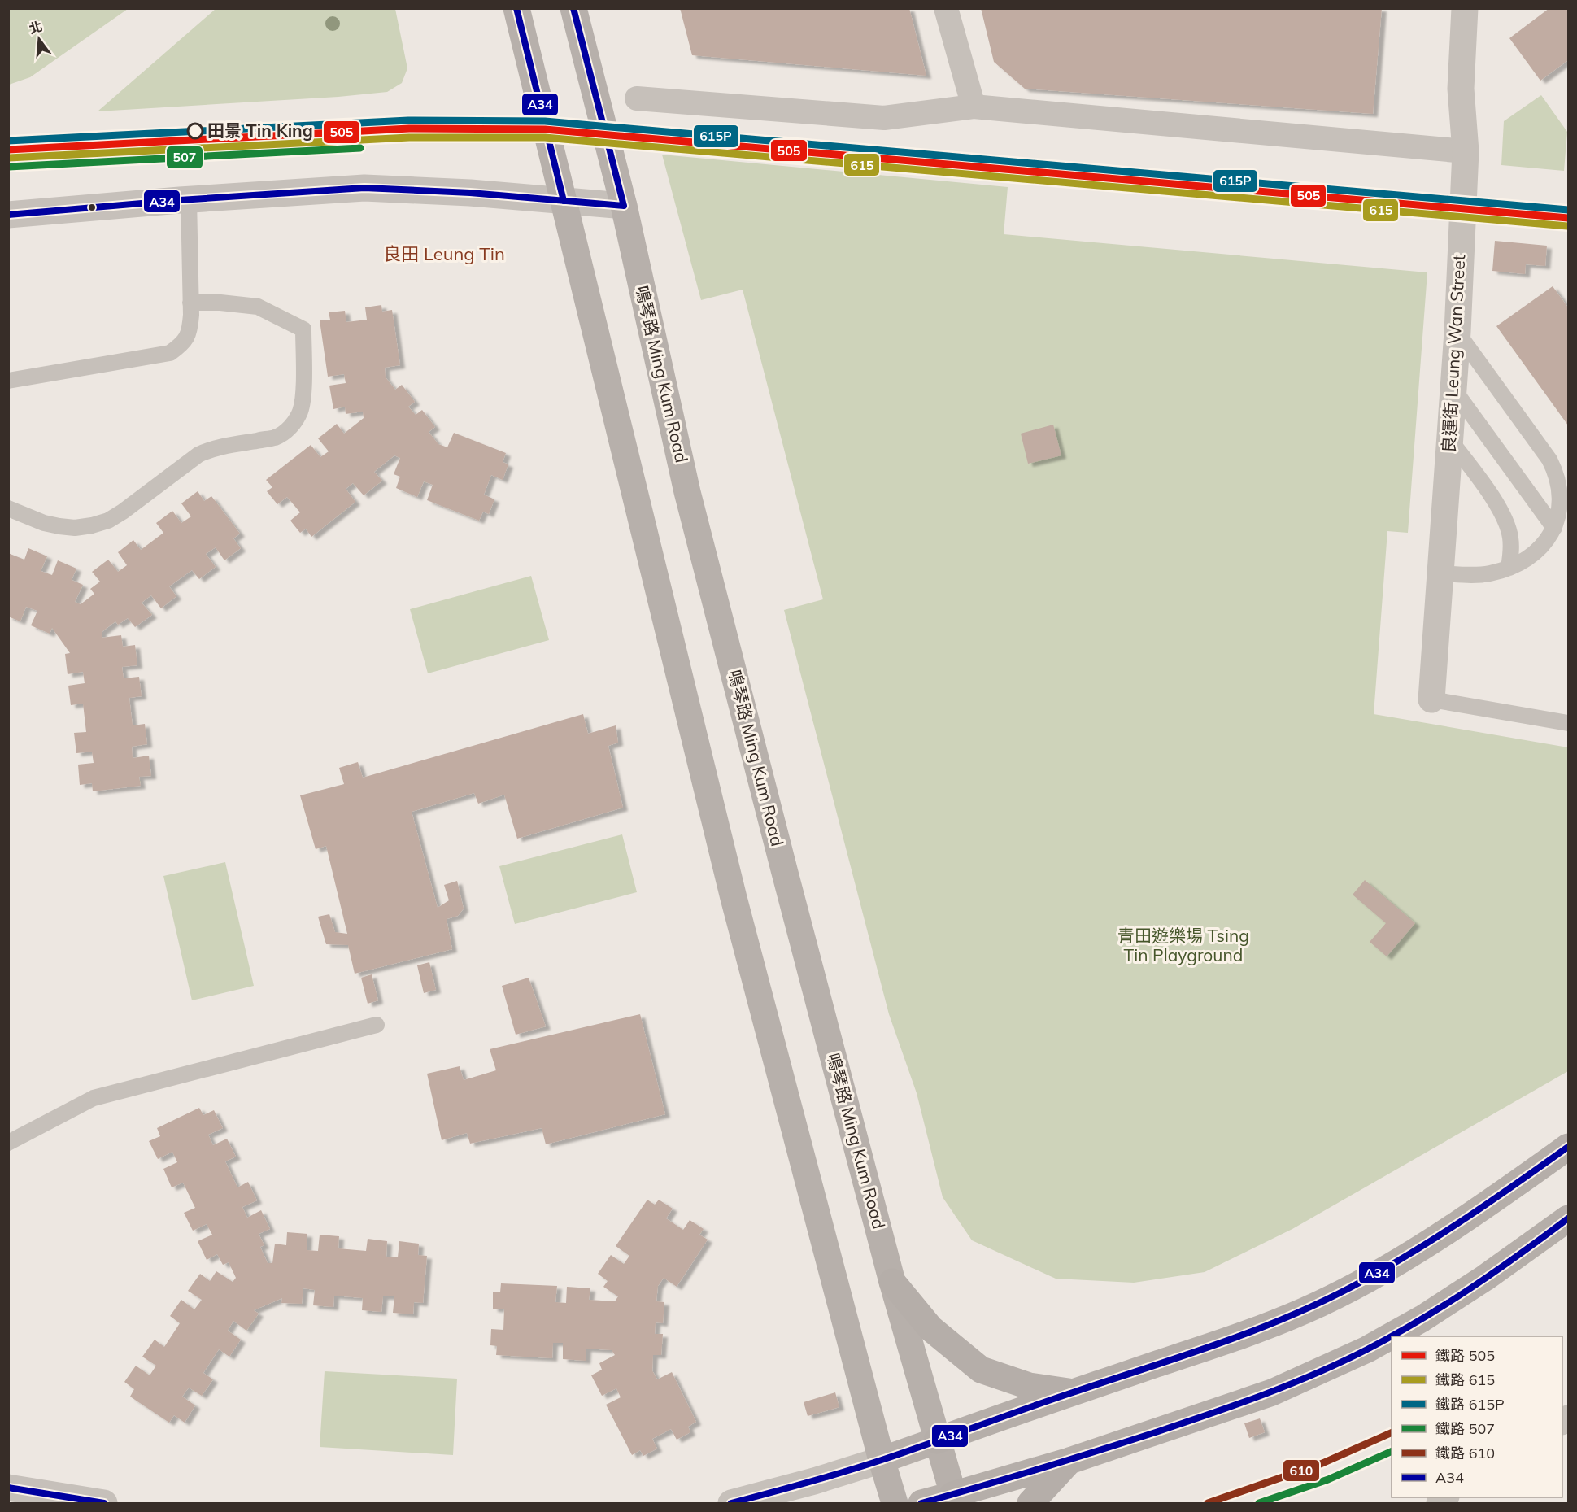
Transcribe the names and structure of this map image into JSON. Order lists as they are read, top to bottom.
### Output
{
  "streets": {
    "main road": ["鳴琴路 Ming Kum Road"],
    "street": ["良運街 Leung Wan Street"]
  },
  "districts": ["良田 Leung Tin"],
  "parks": ["青田遊樂場 Tsing Tin Playground"],
  "places": ["田景 Tin King"],
  "lines": [
    "transit line A34",
    "rail line 615P",
    "rail line 505",
    "rail line 615",
    "rail line 507",
    "rail line 610"
  ],
  "legend": [
    "鐵路 505",
    "鐵路 615",
    "鐵路 615P",
    "鐵路 507",
    "鐵路 610",
    "A34"
  ],
  "north": "top"
}
